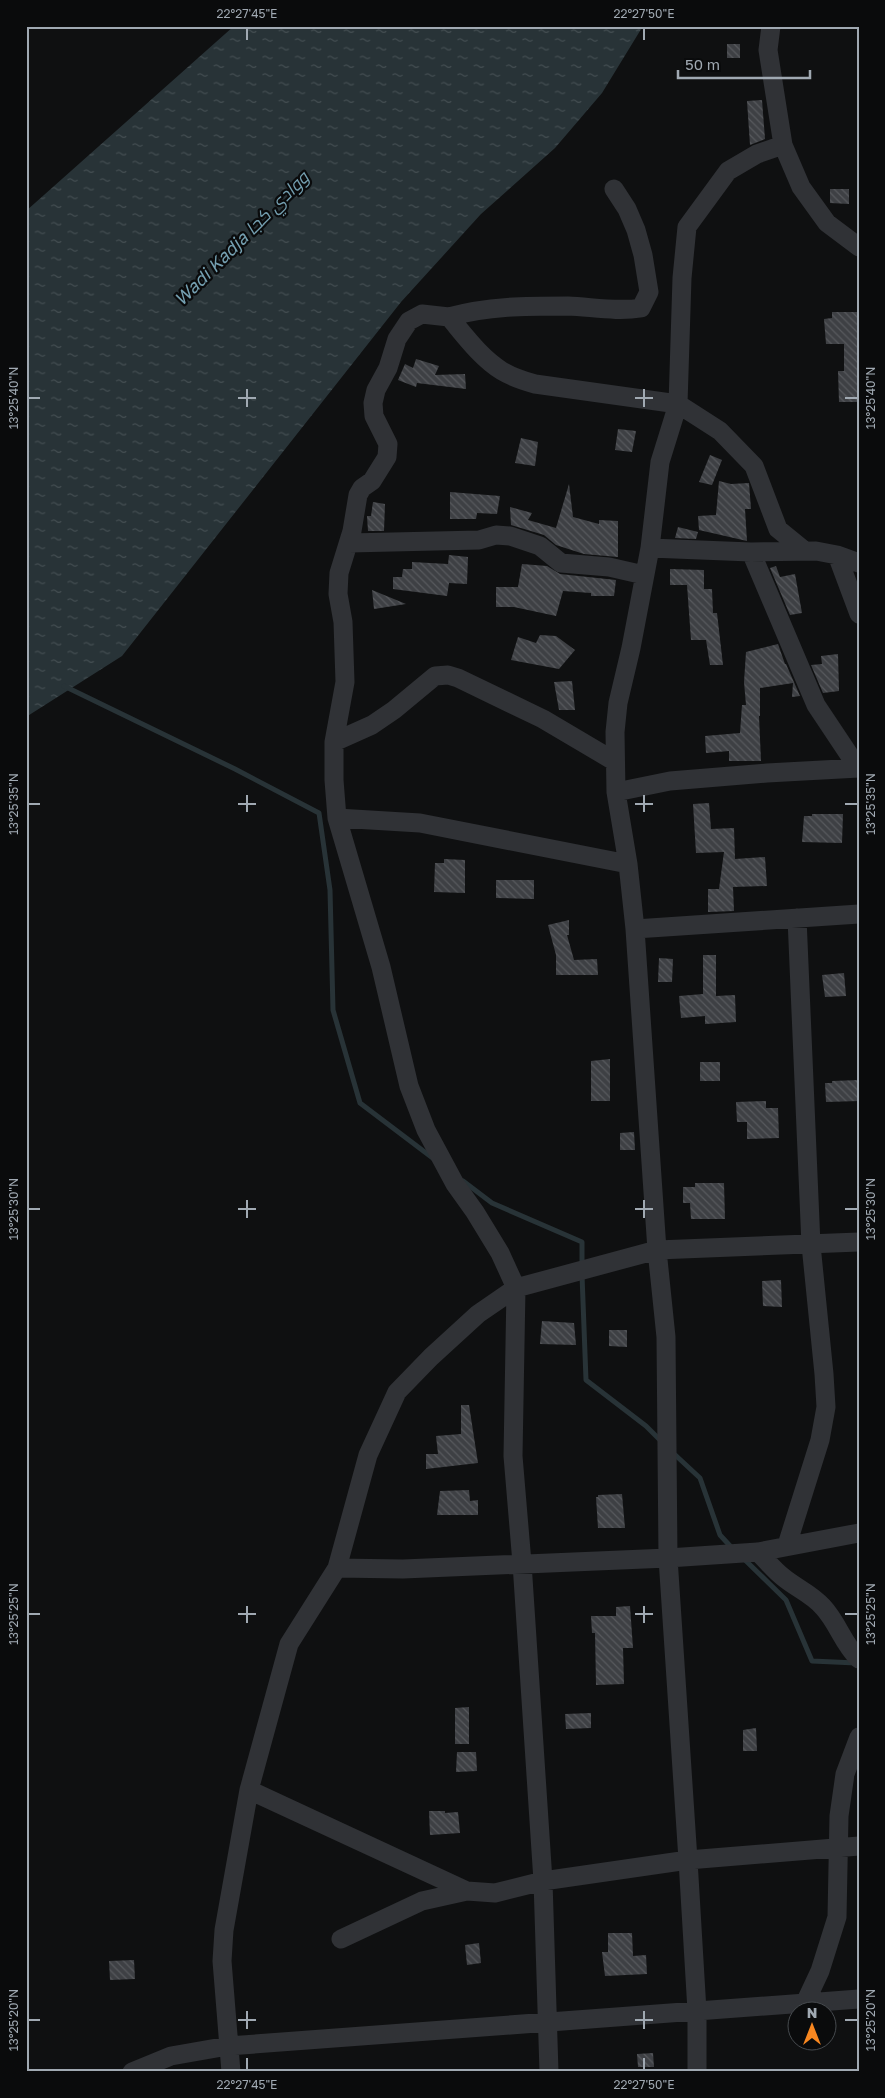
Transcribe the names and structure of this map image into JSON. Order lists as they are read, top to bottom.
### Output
{
  "water": ["Wadi Kadja ووادي كجا"],
  "scale_bar": "50 m",
  "north": "top",
  "coordinates": [
    "22°27'45\"E",
    "22°27'50\"E",
    "13°25'40\"N",
    "13°25'35\"N",
    "13°25'30\"N",
    "13°25'25\"N",
    "13°25'20\"N"
  ]
}
